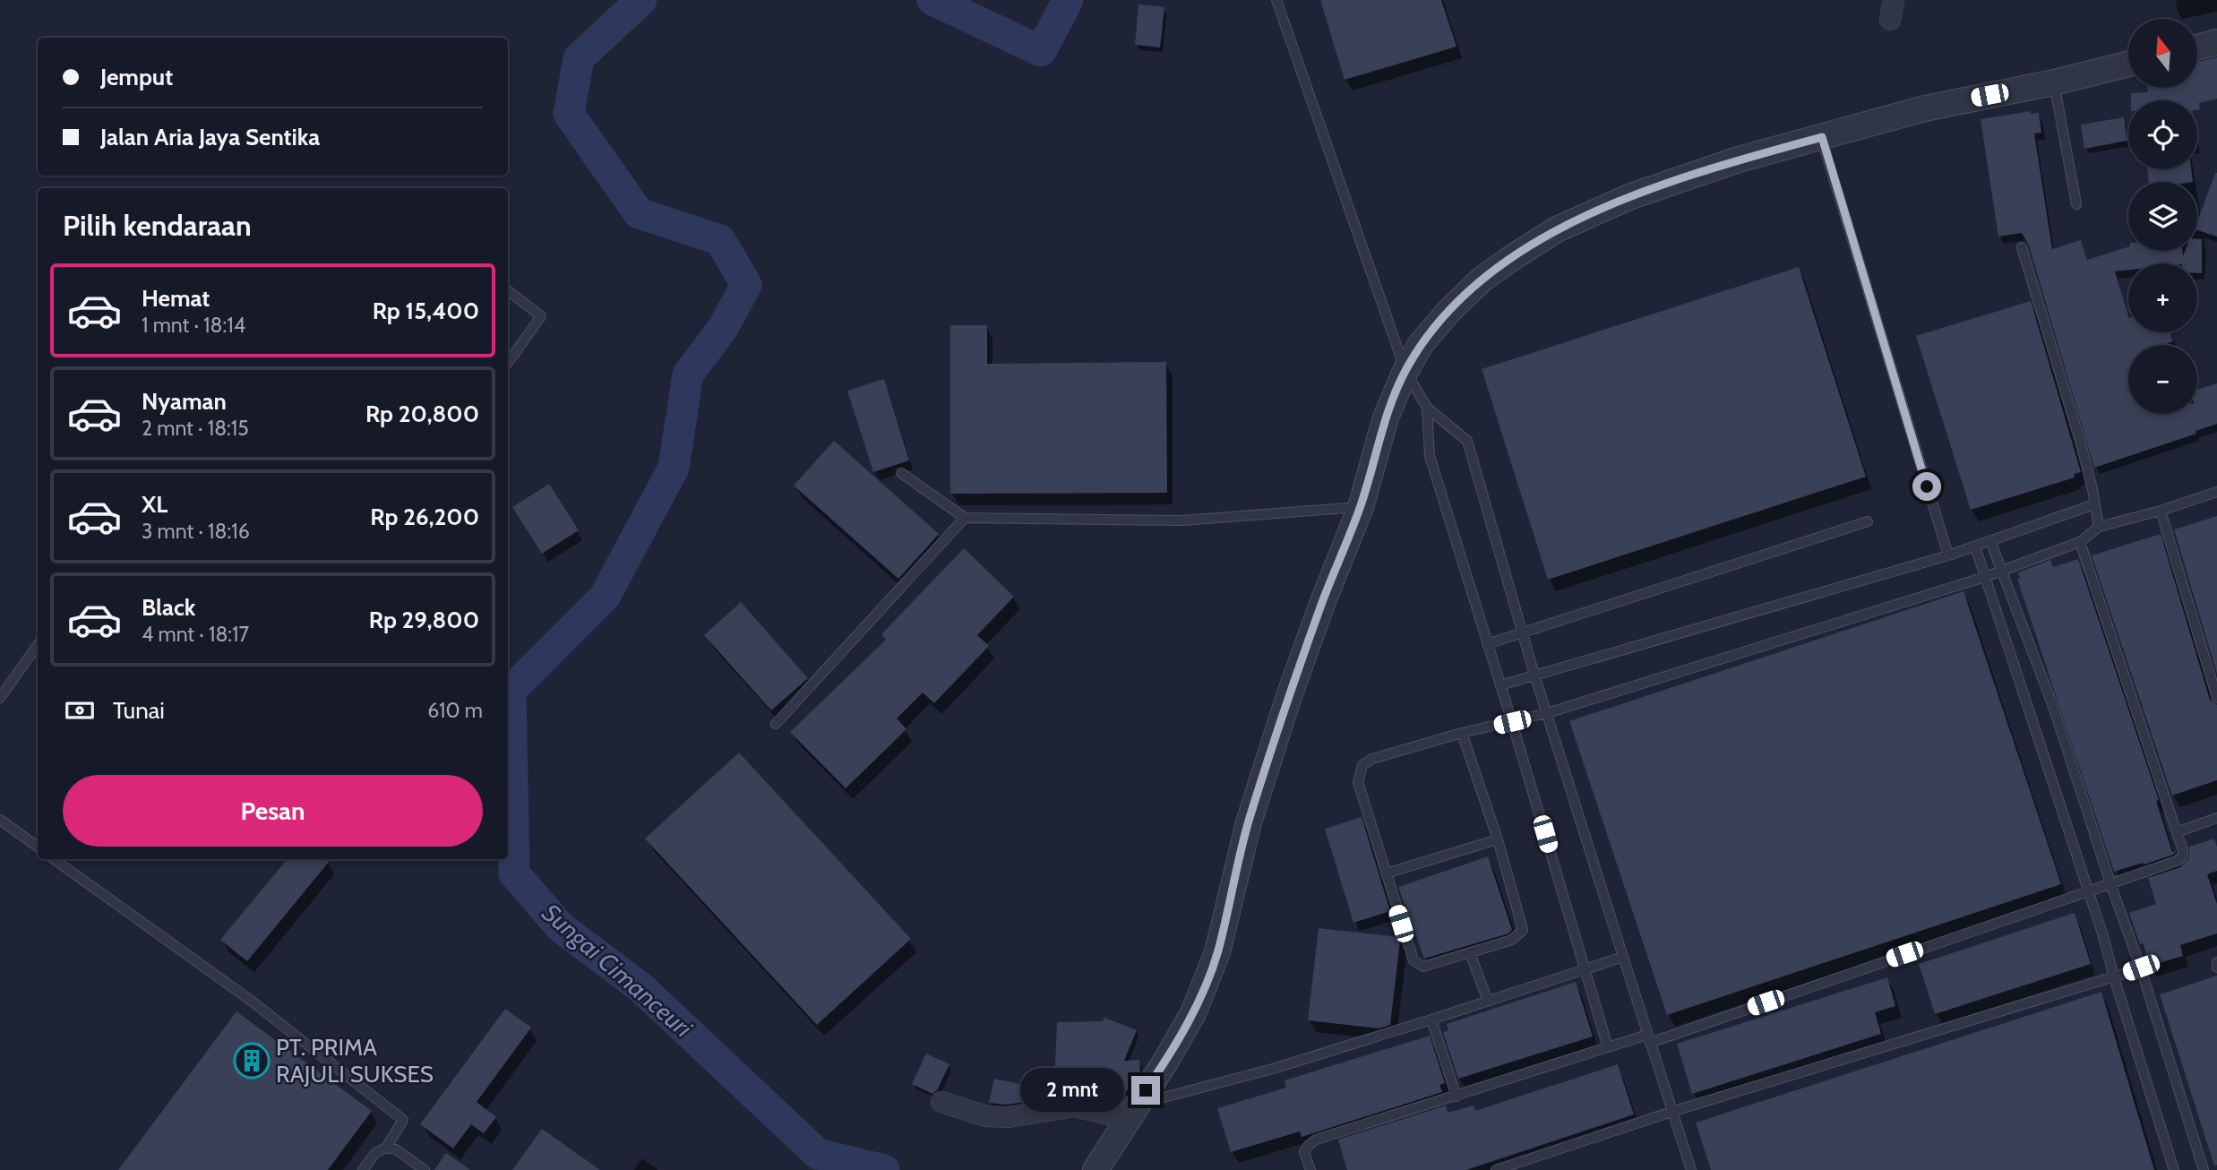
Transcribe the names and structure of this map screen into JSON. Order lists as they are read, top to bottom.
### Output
{
  "water": ["Sungai Cimanceuri"],
  "places": {
    "building": ["PT. PRIMA RAJULI SUKSES"]
  },
  "north": "top",
  "page": {
    "map_buttons": ["+", "−"],
    "banner": ["Jemput", "Jalan Aria Jaya Sentika"],
    "heading": "Pilih kendaraan",
    "list": [
      {
        "name": "Hemat",
        "note": "1 mnt · 18:14",
        "value": "Rp 15,400"
      },
      {
        "name": "Nyaman",
        "note": "2 mnt · 18:15",
        "value": "Rp 20,800"
      },
      {
        "name": "XL",
        "note": "3 mnt · 18:16",
        "value": "Rp 26,200"
      },
      {
        "name": "Black",
        "note": "4 mnt · 18:17",
        "value": "Rp 29,800"
      }
    ],
    "pay": ["Tunai", "610 m"],
    "buttons": "Pesan",
    "bubble": "2 mnt"
  }
}
